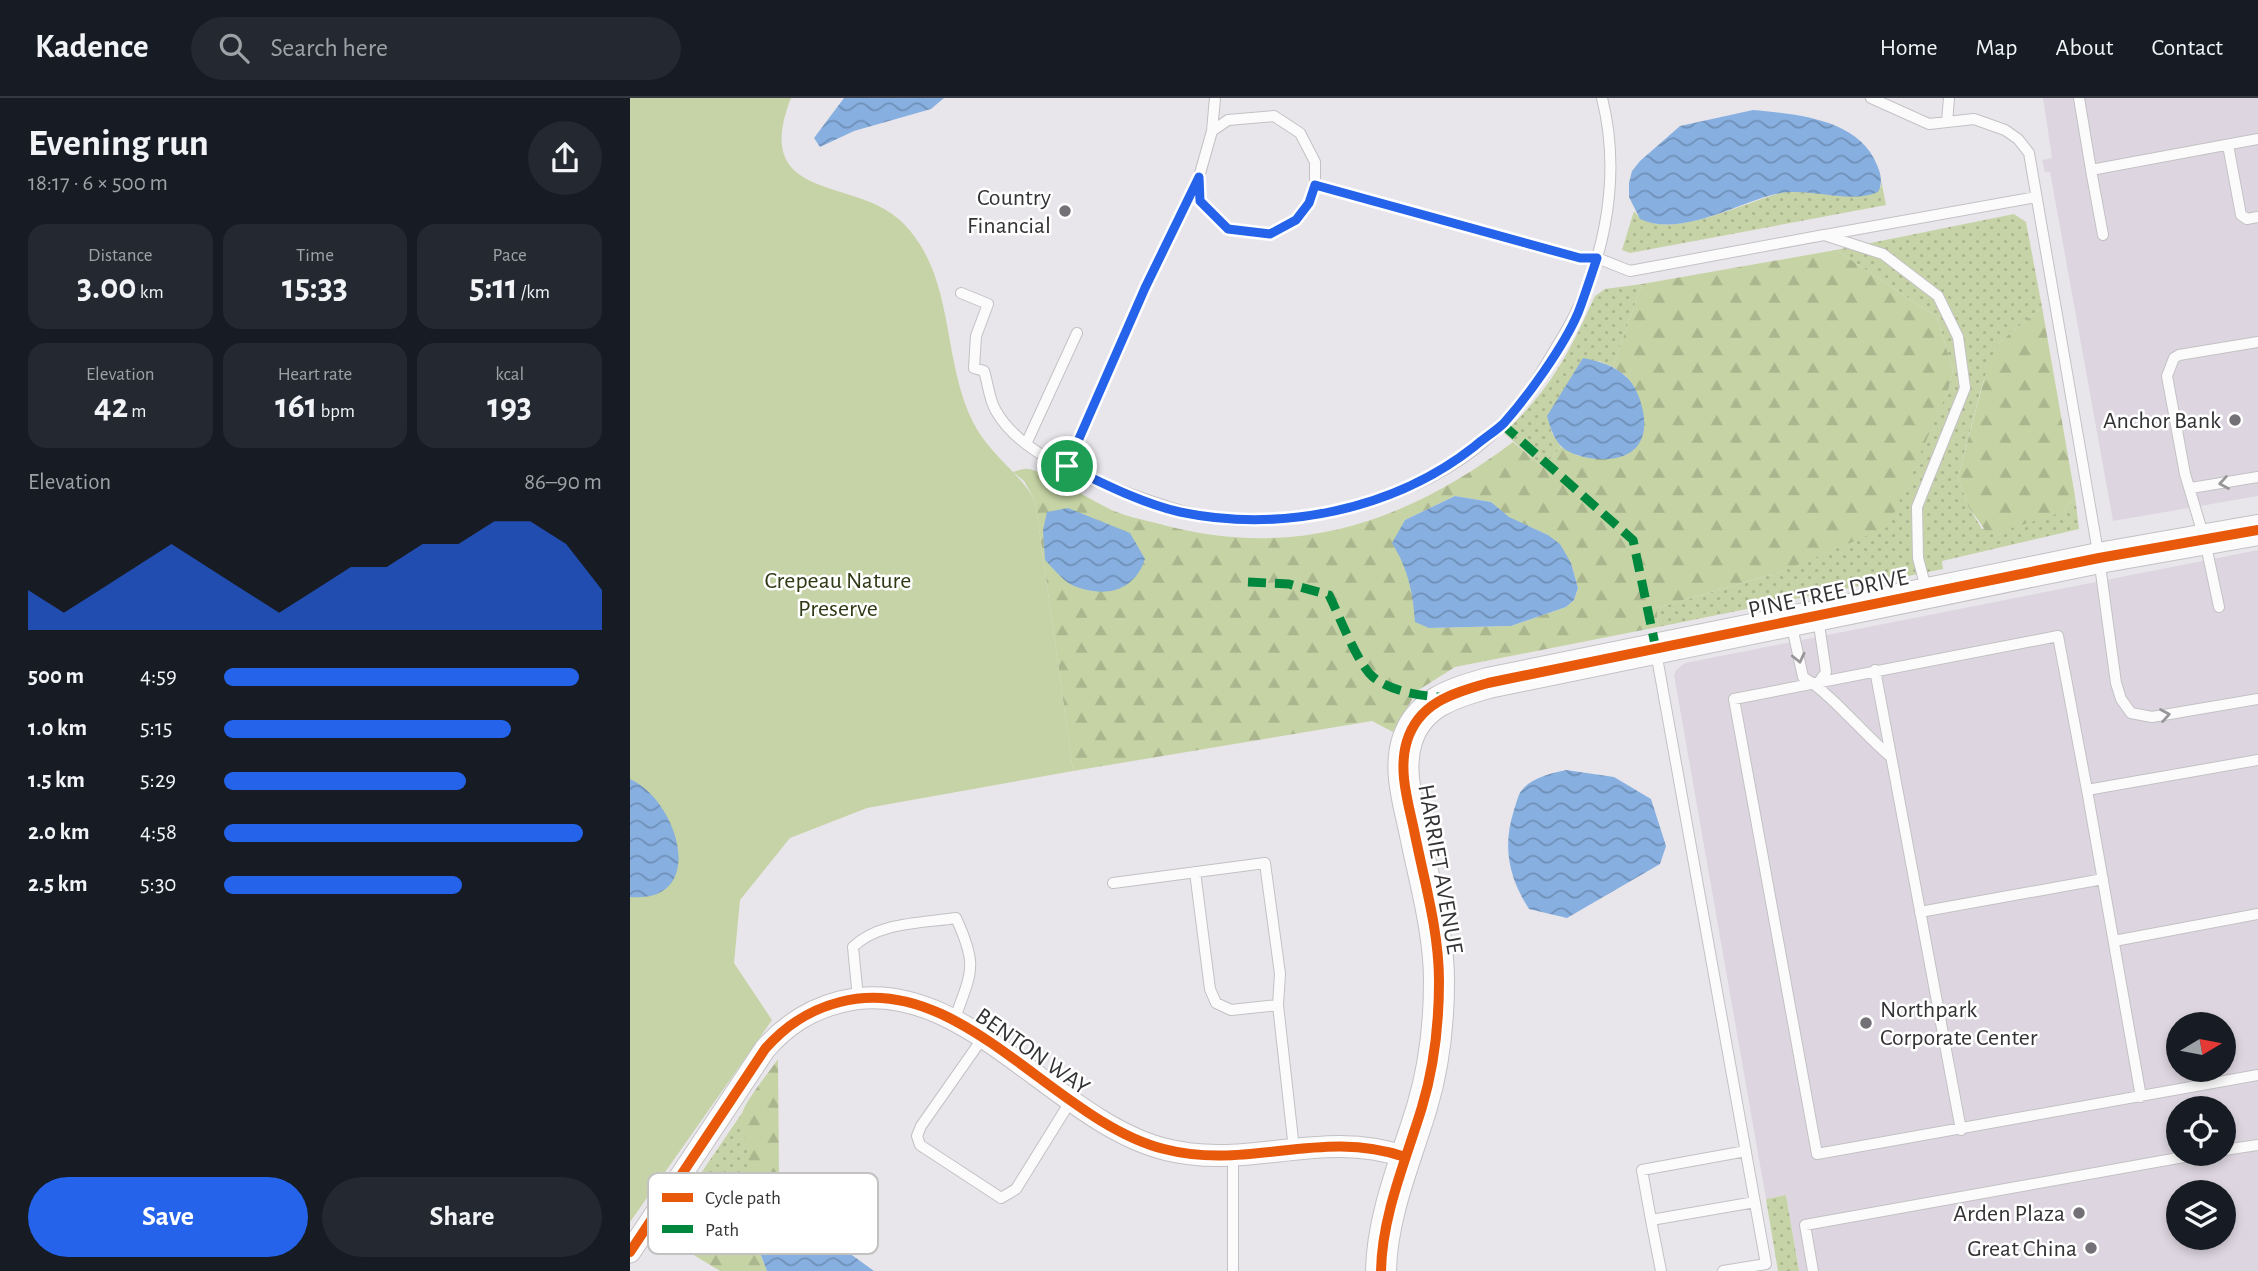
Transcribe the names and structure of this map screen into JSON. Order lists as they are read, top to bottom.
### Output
{
  "streets": {
    "street": ["PINE TREE DRIVE", "HARRIET AVENUE", "BENTON WAY"]
  },
  "crossings": [
    ["PINE TREE DRIVE", "HARRIET AVENUE"],
    ["HARRIET AVENUE", "BENTON WAY"]
  ],
  "parks": ["Crepeau Nature Preserve"],
  "places": [
    "Country Financial",
    "Anchor Bank",
    "Northpark Corporate Center",
    "Arden Plaza",
    "Great China"
  ],
  "legend": ["Cycle path", "Path"],
  "north": "right",
  "page": {
    "header": "Kadence",
    "search": "Search here",
    "nav": [
      "Home",
      "Map",
      "About",
      "Contact"
    ],
    "heading": ["Evening run", "18:17 · 6 × 500 m"],
    "stats": [
      ["Distance", "3.00 km"],
      ["Time", "15:33"],
      ["Pace", "5:11 /km"],
      ["Elevation", "42 m"],
      ["Heart rate", "161 bpm"],
      ["kcal", "193"]
    ],
    "chart": ["Elevation", "86–90 m"],
    "list": [
      {
        "name": "500 m",
        "note": "4:59"
      },
      {
        "name": "1.0 km",
        "note": "5:15"
      },
      {
        "name": "1.5 km",
        "note": "5:29"
      },
      {
        "name": "2.0 km",
        "note": "4:58"
      },
      {
        "name": "2.5 km",
        "note": "5:30"
      }
    ],
    "buttons": ["Save", "Share"]
  }
}
